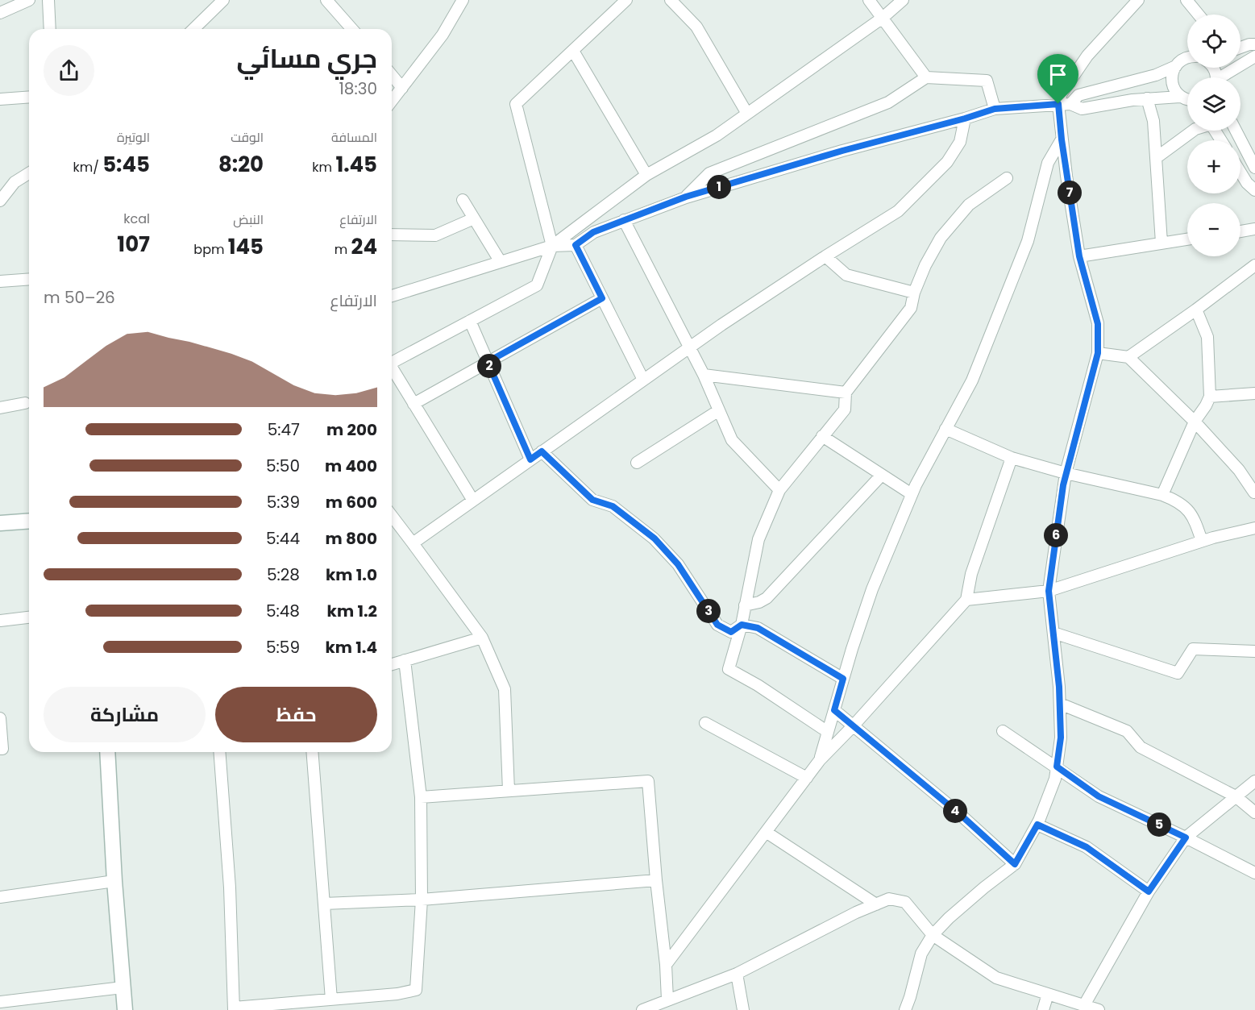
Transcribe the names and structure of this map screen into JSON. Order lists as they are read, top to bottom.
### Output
{
  "page": {
    "map_buttons": ["+", "−"],
    "heading": ["جري مسائي", "18:30"],
    "stats": [
      ["المسافة", "1.45 km"],
      ["الوقت", "8:20"],
      ["الوتيرة", "5:45 /km"],
      ["الارتفاع", "24 m"],
      ["النبض", "145 bpm"],
      ["kcal", "107"]
    ],
    "pins": [
      "1",
      "7",
      "2",
      "6",
      "3",
      "4",
      "5"
    ],
    "chart": ["الارتفاع", "26–50 m"],
    "list": [
      {
        "name": "200 m",
        "note": "5:47"
      },
      {
        "name": "400 m",
        "note": "5:50"
      },
      {
        "name": "600 m",
        "note": "5:39"
      },
      {
        "name": "800 m",
        "note": "5:44"
      },
      {
        "name": "1.0 km",
        "note": "5:28"
      },
      {
        "name": "1.2 km",
        "note": "5:48"
      },
      {
        "name": "1.4 km",
        "note": "5:59"
      }
    ],
    "buttons": ["حفظ", "مشاركة"]
  }
}
